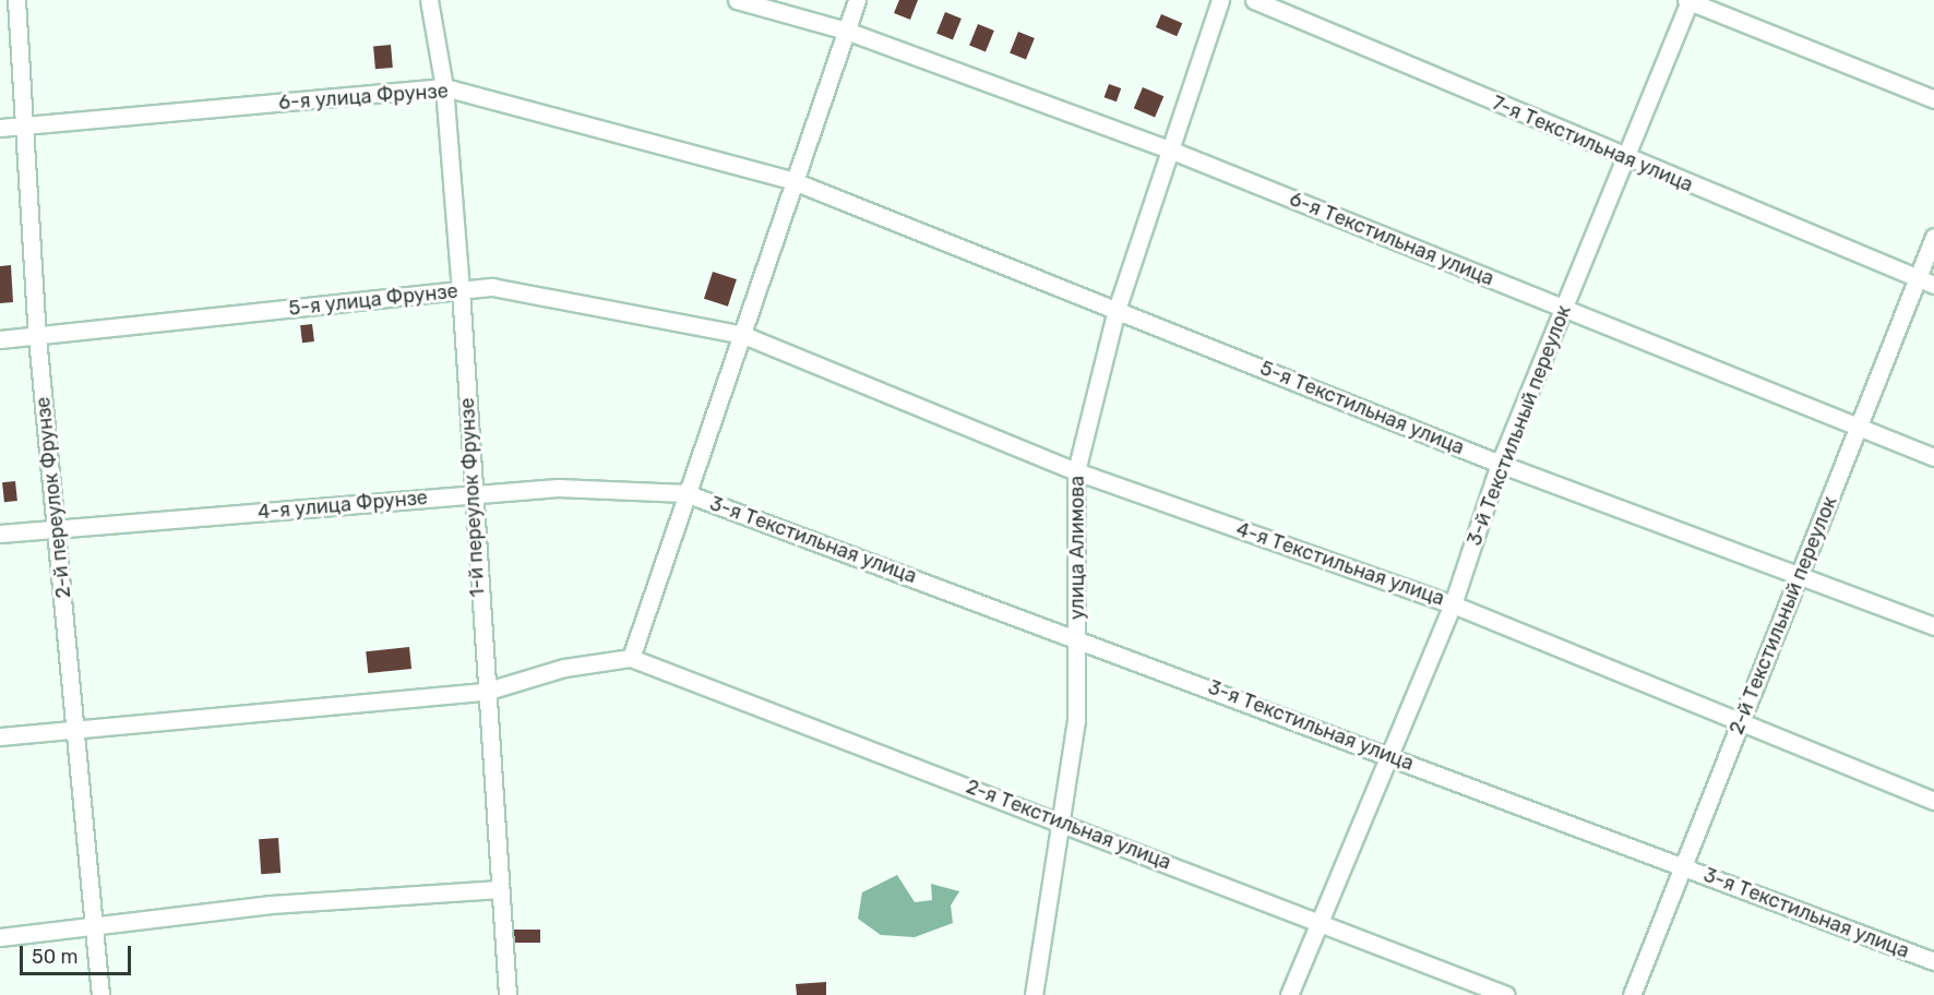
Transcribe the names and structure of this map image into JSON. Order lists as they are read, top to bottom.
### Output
{
  "streets": {
    "street": [
      "6-я улица Фрунзе",
      "7-я Текстильная улица",
      "6-я Текстильная улица",
      "5-я улица Фрунзе",
      "5-я Текстильная улица",
      "3-й Текстильный переулок",
      "2-й переулок Фрунзе",
      "1-й переулок Фрунзе",
      "4-я улица Фрунзе",
      "3-я Текстильная улица",
      "улица Алимова",
      "4-я Текстильная улица",
      "2-й Текстильный переулок",
      "2-я Текстильная улица"
    ]
  },
  "crossings": [
    ["6-я улица Фрунзе", "5-я Текстильная улица"],
    ["6-я улица Фрунзе", "2-й переулок Фрунзе"],
    ["6-я улица Фрунзе", "1-й переулок Фрунзе"],
    ["7-я Текстильная улица", "3-й Текстильный переулок"],
    ["7-я Текстильная улица", "2-й Текстильный переулок"],
    ["6-я Текстильная улица", "3-й Текстильный переулок"],
    ["6-я Текстильная улица", "улица Алимова"],
    ["6-я Текстильная улица", "2-й Текстильный переулок"],
    ["5-я улица Фрунзе", "2-й переулок Фрунзе"],
    ["5-я улица Фрунзе", "1-й переулок Фрунзе"],
    ["5-я улица Фрунзе", "4-я Текстильная улица"],
    ["5-я Текстильная улица", "3-й Текстильный переулок"],
    ["5-я Текстильная улица", "улица Алимова"],
    ["5-я Текстильная улица", "2-й Текстильный переулок"],
    ["3-й Текстильный переулок", "3-я Текстильная улица"],
    ["3-й Текстильный переулок", "4-я Текстильная улица"],
    ["3-й Текстильный переулок", "2-я Текстильная улица"],
    ["2-й переулок Фрунзе", "4-я улица Фрунзе"],
    ["1-й переулок Фрунзе", "4-я улица Фрунзе"],
    ["4-я улица Фрунзе", "3-я Текстильная улица"],
    ["3-я Текстильная улица", "улица Алимова"],
    ["3-я Текстильная улица", "2-й Текстильный переулок"],
    ["улица Алимова", "4-я Текстильная улица"],
    ["улица Алимова", "2-я Текстильная улица"],
    ["4-я Текстильная улица", "2-й Текстильный переулок"]
  ],
  "scale_bar": "50 m"
}
